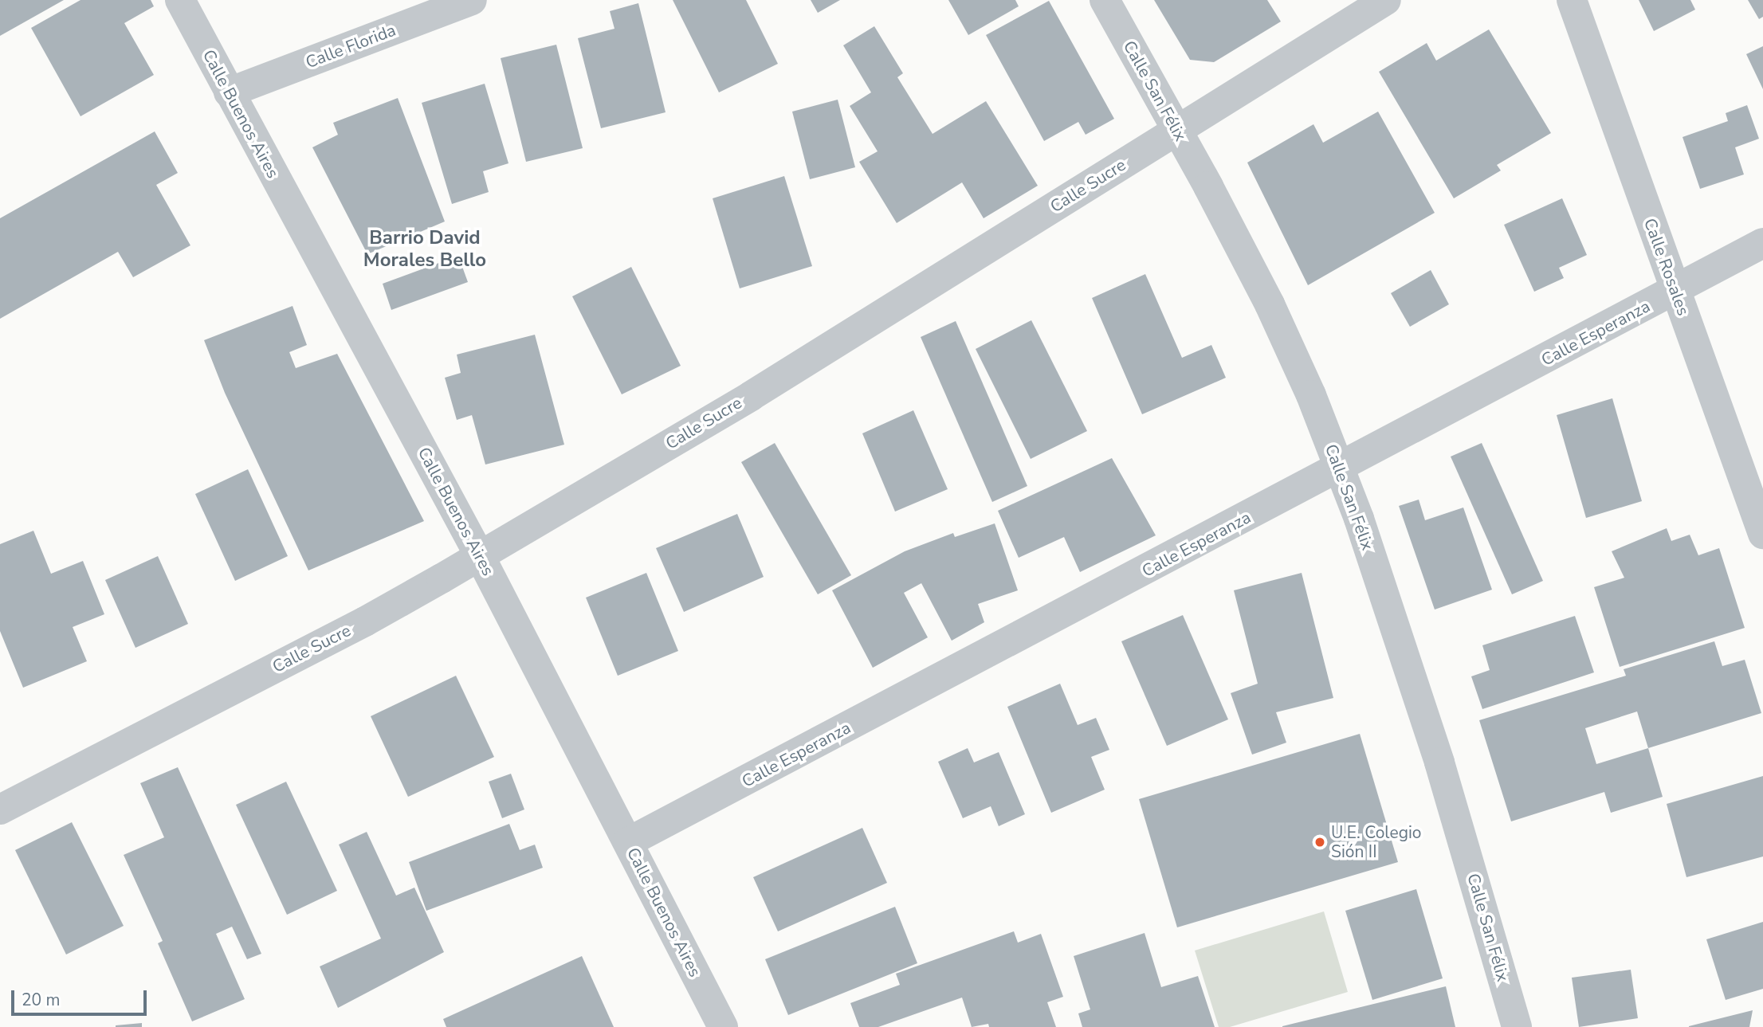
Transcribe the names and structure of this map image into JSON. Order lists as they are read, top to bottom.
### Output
{
  "streets": {
    "street": [
      "Calle Florida",
      "Calle San Félix",
      "Calle Buenos Aires",
      "Calle Sucre",
      "Calle Rosales",
      "Calle Esperanza"
    ]
  },
  "crossings": [
    ["Calle Florida", "Calle Buenos Aires"],
    ["Calle San Félix", "Calle Sucre"],
    ["Calle San Félix", "Calle Esperanza"],
    ["Calle Buenos Aires", "Calle Sucre"],
    ["Calle Buenos Aires", "Calle Esperanza"],
    ["Calle Rosales", "Calle Esperanza"]
  ],
  "districts": ["Barrio David Morales Bello"],
  "places": ["U.E. Colegio Sión II"],
  "scale_bar": "20 m"
}
